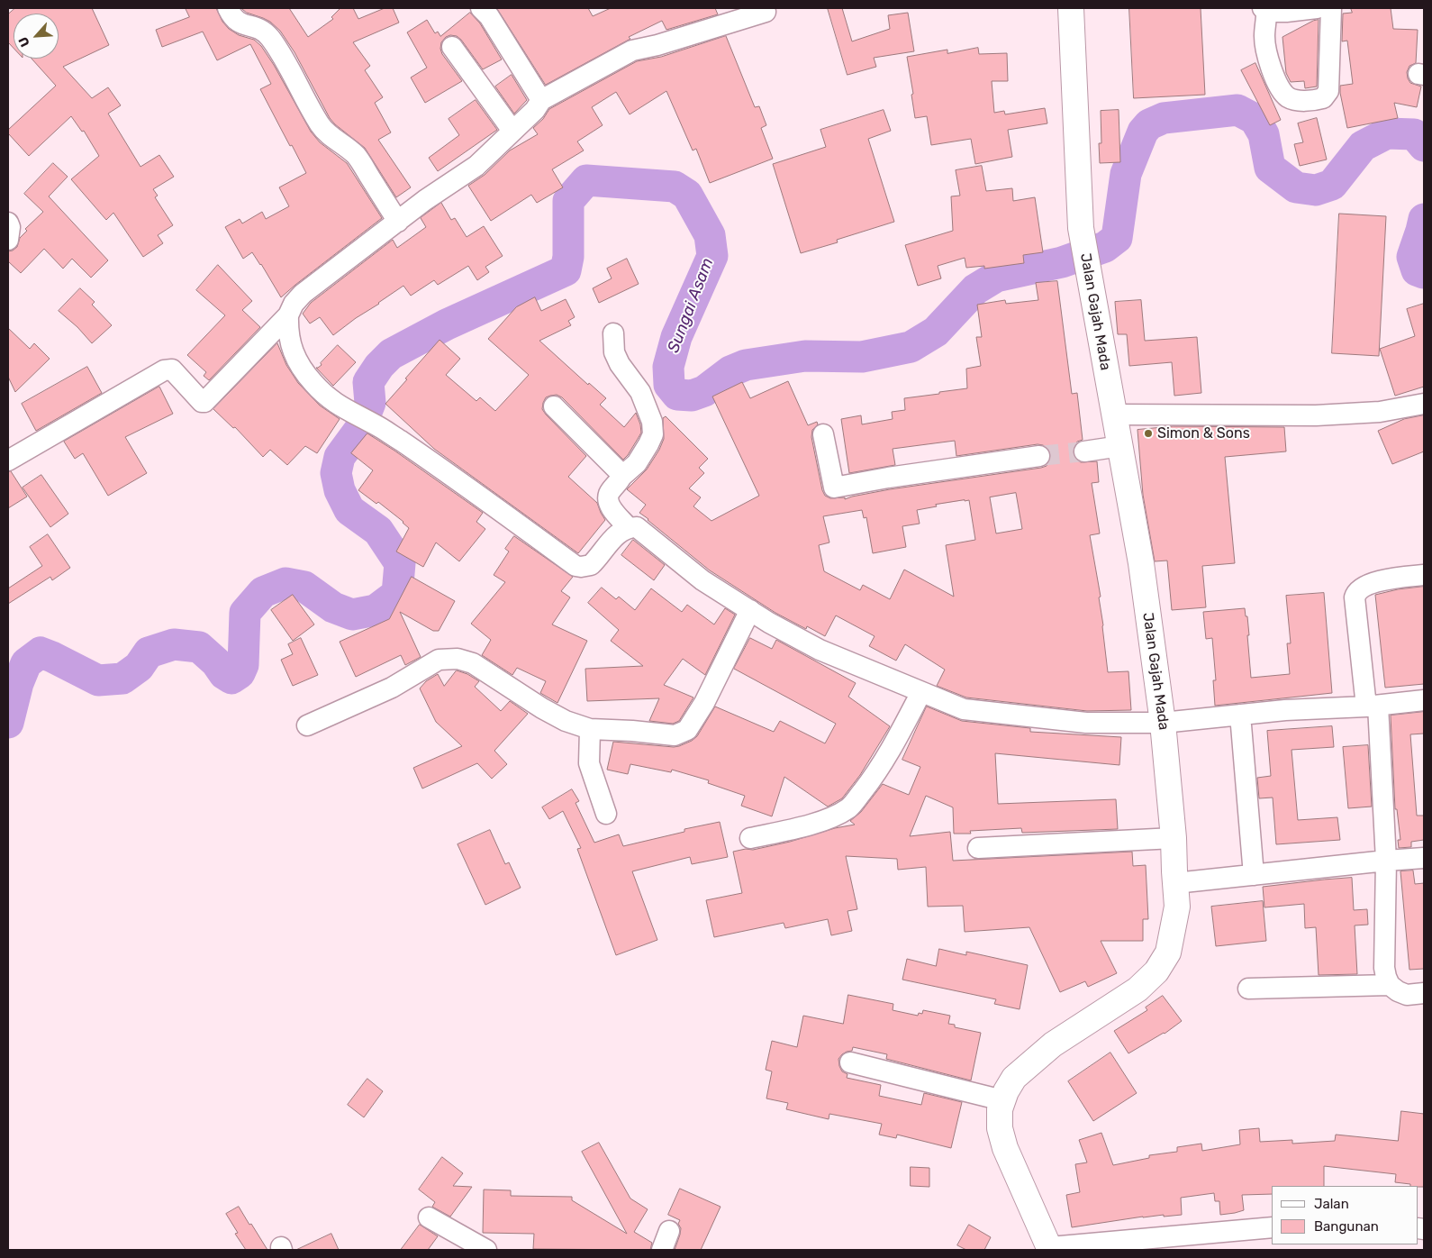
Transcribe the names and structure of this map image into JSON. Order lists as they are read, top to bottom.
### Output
{
  "streets": {
    "main road": ["Jalan Gajah Mada"]
  },
  "water": ["Sungai Asam"],
  "places": ["Simon & Sons"],
  "legend": ["Jalan", "Bangunan"],
  "north": "bottom left"
}
